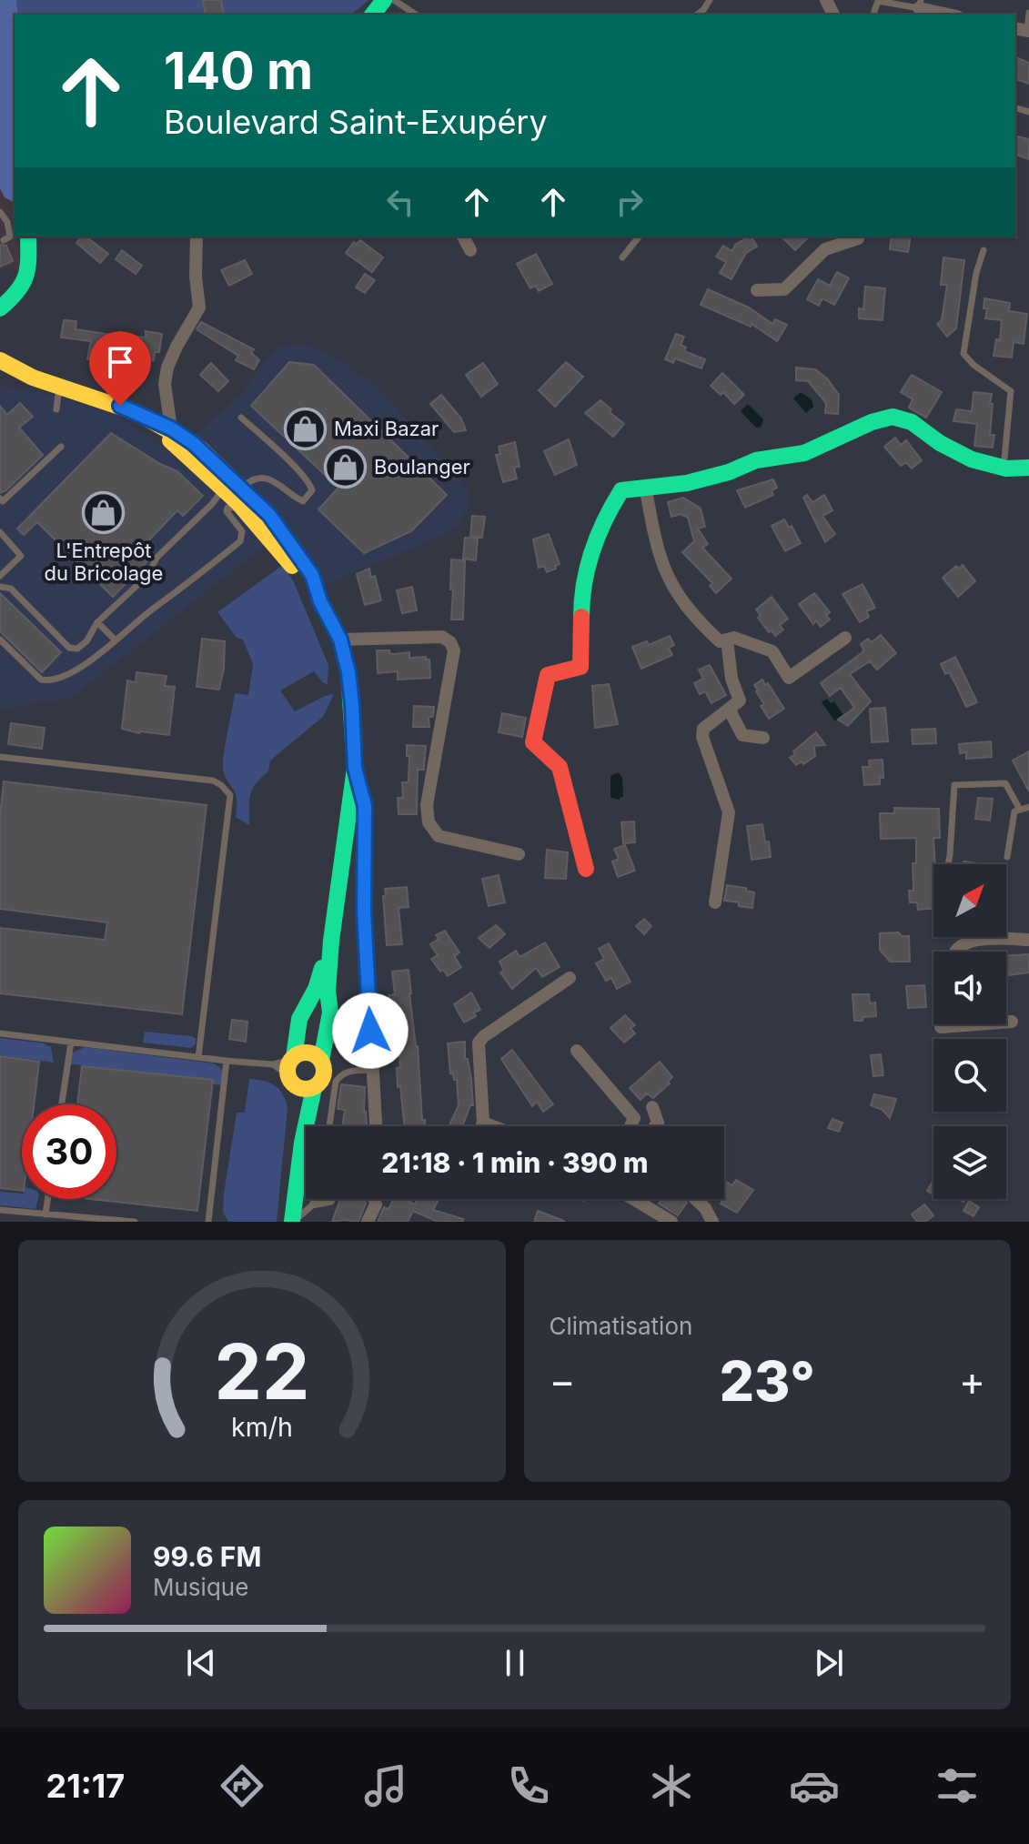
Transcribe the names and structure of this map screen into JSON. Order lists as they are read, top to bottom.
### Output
{
  "places": {
    "shop": ["Maxi Bazar", "Boulanger", "L'Entrepôt du Bricolage"]
  },
  "north": "top right",
  "page": {
    "turn": ["140 m", "Boulevard Saint-Exupéry"],
    "limit": "30",
    "trip": "21:18 · 1 min · 390 m",
    "tile": "Climatisation",
    "heat": ["−", "23°", "+"],
    "song": ["99.6 FM", "Musique"],
    "tabs": "21:17",
    "gauge": ["22", "km/h"]
  }
}
